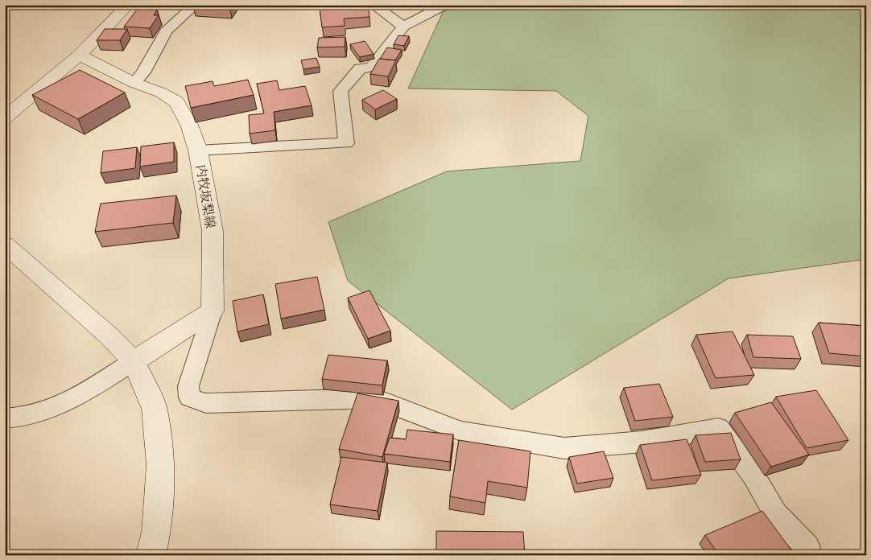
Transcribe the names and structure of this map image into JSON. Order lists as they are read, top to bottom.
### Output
{
  "streets": {
    "main road": ["内牧坂梨線"]
  }
}
